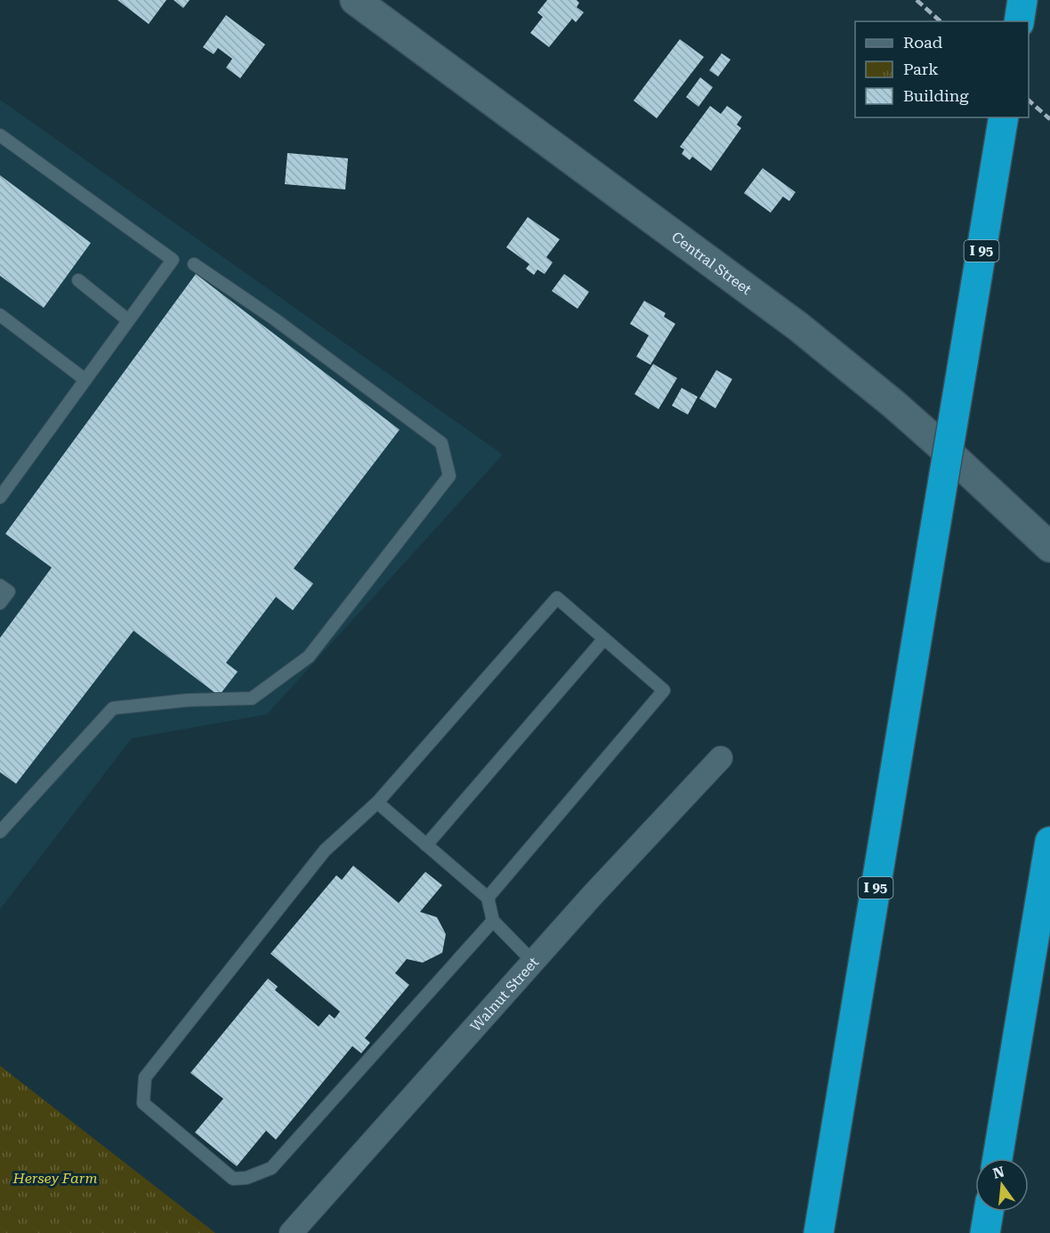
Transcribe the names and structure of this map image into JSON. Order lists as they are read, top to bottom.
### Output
{
  "streets": {
    "highway": ["I 95"],
    "main road": ["Central Street"],
    "street": ["Walnut Street"]
  },
  "parks": ["Hersey Farm"],
  "legend": ["Road", "Park", "Building"],
  "north": "top"
}
